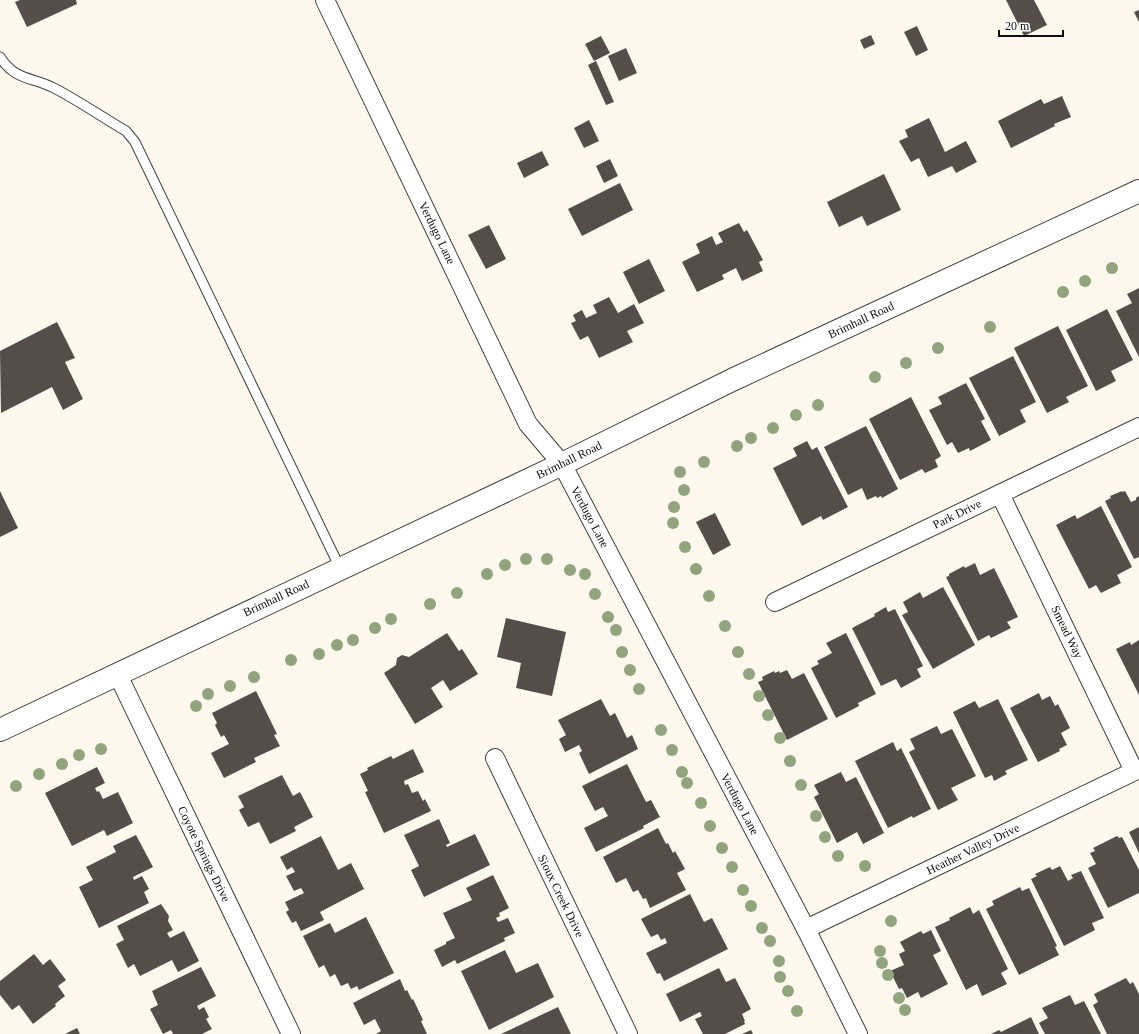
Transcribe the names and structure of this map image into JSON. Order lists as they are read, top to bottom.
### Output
{
  "streets": {
    "street": [
      "Verdugo Lane",
      "Brimhall Road",
      "Park Drive",
      "Smead Way",
      "Heather Valley Drive",
      "Coyote Springs Drive",
      "Sioux Creek Drive"
    ]
  },
  "crossings": [
    ["Verdugo Lane", "Brimhall Road"],
    ["Verdugo Lane", "Heather Valley Drive"],
    ["Brimhall Road", "Coyote Springs Drive"],
    ["Park Drive", "Smead Way"],
    ["Smead Way", "Heather Valley Drive"]
  ],
  "scale_bar": "20 m"
}
